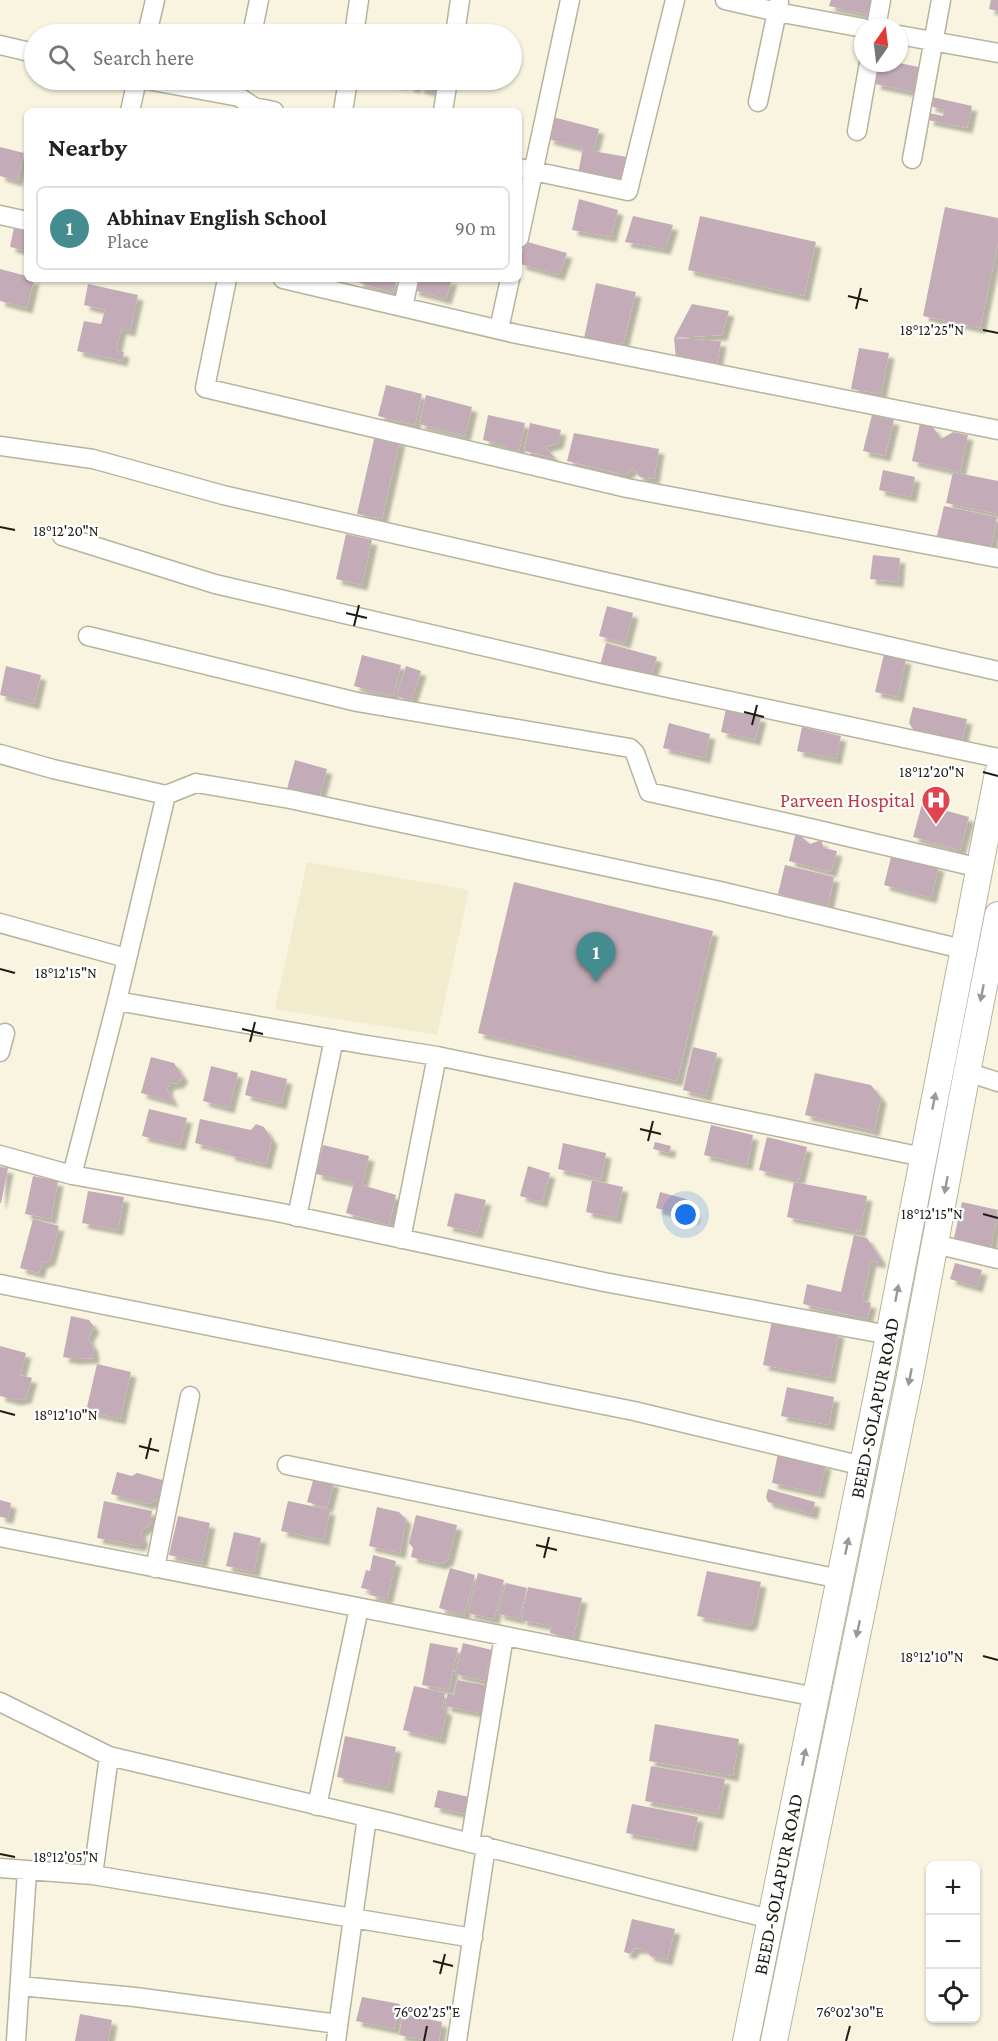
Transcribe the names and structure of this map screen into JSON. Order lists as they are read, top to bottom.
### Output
{
  "streets": {
    "main road": ["BEED-SOLAPUR ROAD"]
  },
  "places": {
    "hospital": ["Parveen Hospital"]
  },
  "north": "top",
  "page": {
    "search": "Search here",
    "heading": "Nearby",
    "list": [
      {
        "mark": "1",
        "name": "Abhinav English School",
        "note": "Place",
        "value": "90 m"
      }
    ],
    "pins": "1",
    "map_buttons": ["+", "−"]
  },
  "coordinates": [
    "18°12'25\"N",
    "18°12'20\"N",
    "18°12'15\"N",
    "18°12'10\"N",
    "18°12'05\"N",
    "76°02'25\"E",
    "76°02'30\"E"
  ]
}
